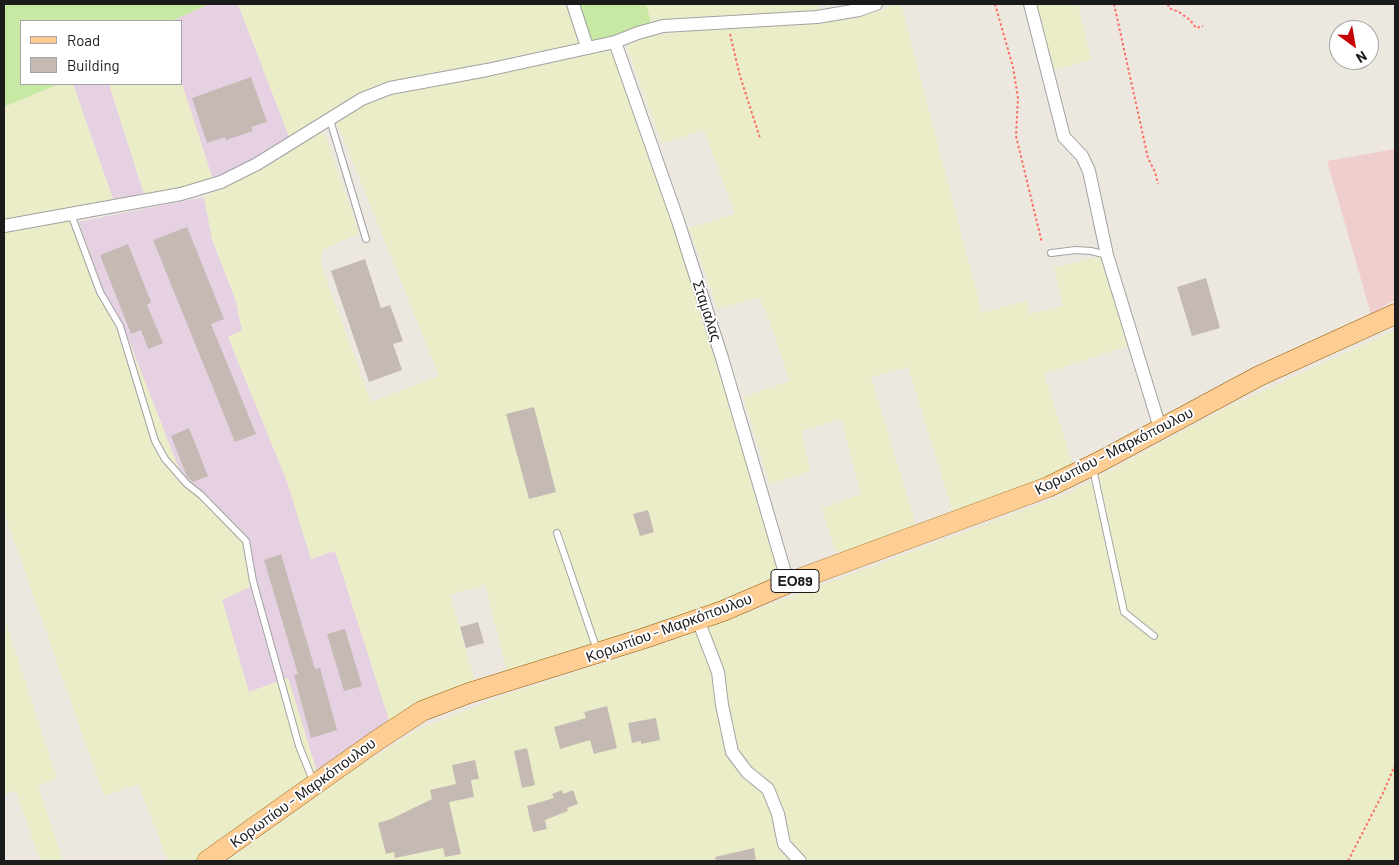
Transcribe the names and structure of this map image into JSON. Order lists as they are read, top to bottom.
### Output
{
  "streets": {
    "main road": ["Κορωπίου - Μαρκόπουλου", "ΕΟ89"],
    "street": ["Σταμαλας"]
  },
  "crossings": [
    ["Σταμαλας", "Κορωπίου - Μαρκόπουλου"]
  ],
  "legend": ["Road", "Building"],
  "north": "bottom right"
}
